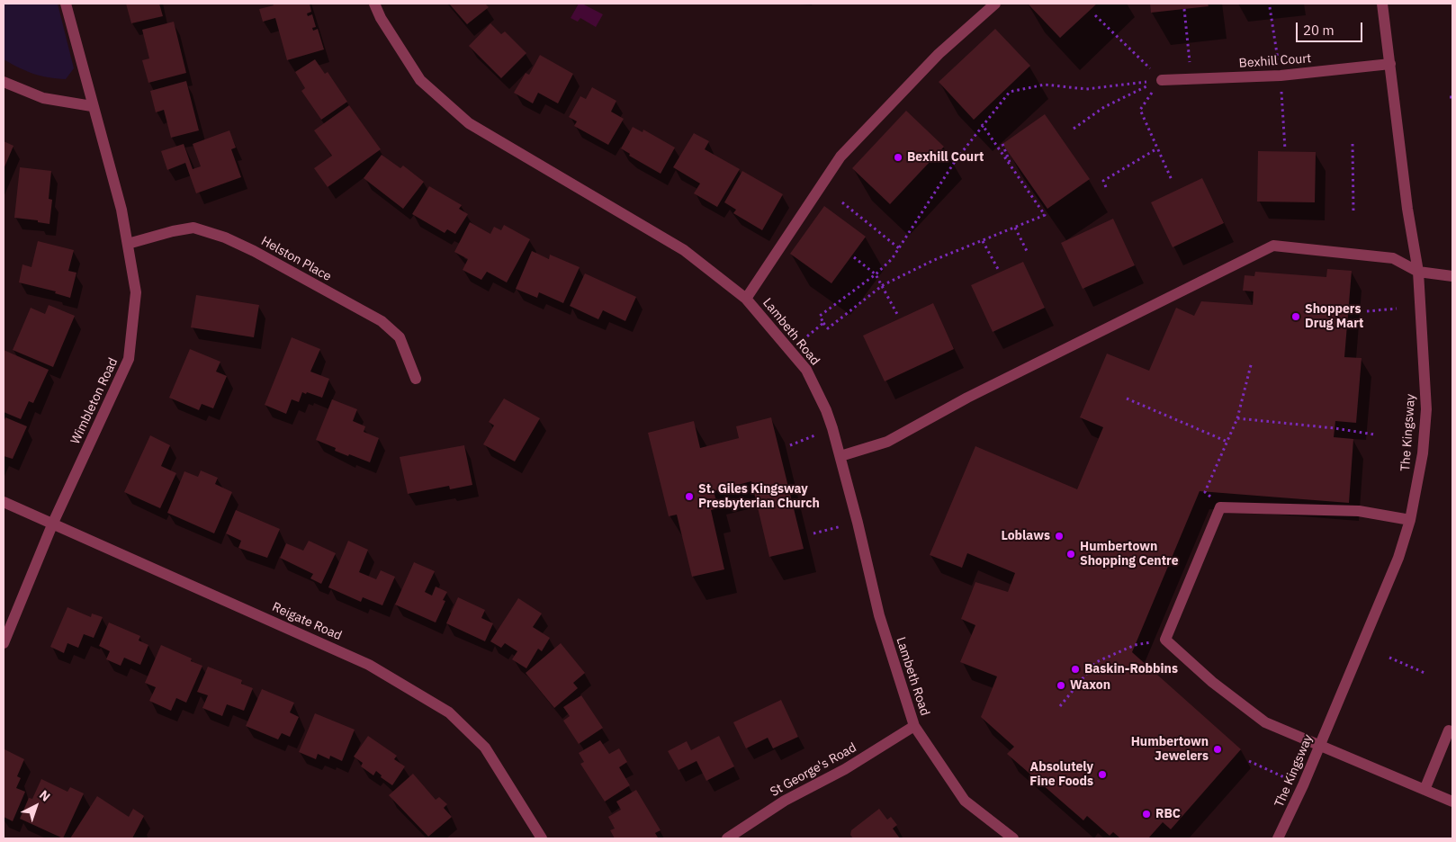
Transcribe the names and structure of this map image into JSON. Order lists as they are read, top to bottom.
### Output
{
  "streets": {
    "street": [
      "Bexhill Court",
      "Helston Place",
      "Lambeth Road",
      "Wimbleton Road",
      "The Kingsway",
      "Reigate Road",
      "St George's Road"
    ]
  },
  "crossings": [
    ["Bexhill Court", "The Kingsway"],
    ["Helston Place", "Wimbleton Road"],
    ["Lambeth Road", "St George's Road"],
    ["Wimbleton Road", "Reigate Road"]
  ],
  "places": [
    "Bexhill Court",
    "Shoppers Drug Mart",
    "St. Giles Kingsway Presbyterian Church",
    "Loblaws",
    "Humbertown Shopping Centre",
    "Baskin-Robbins",
    "Waxon",
    "Humbertown Jewelers",
    "Absolutely Fine Foods",
    "RBC"
  ],
  "scale_bar": "20 m",
  "north": "top right"
}
